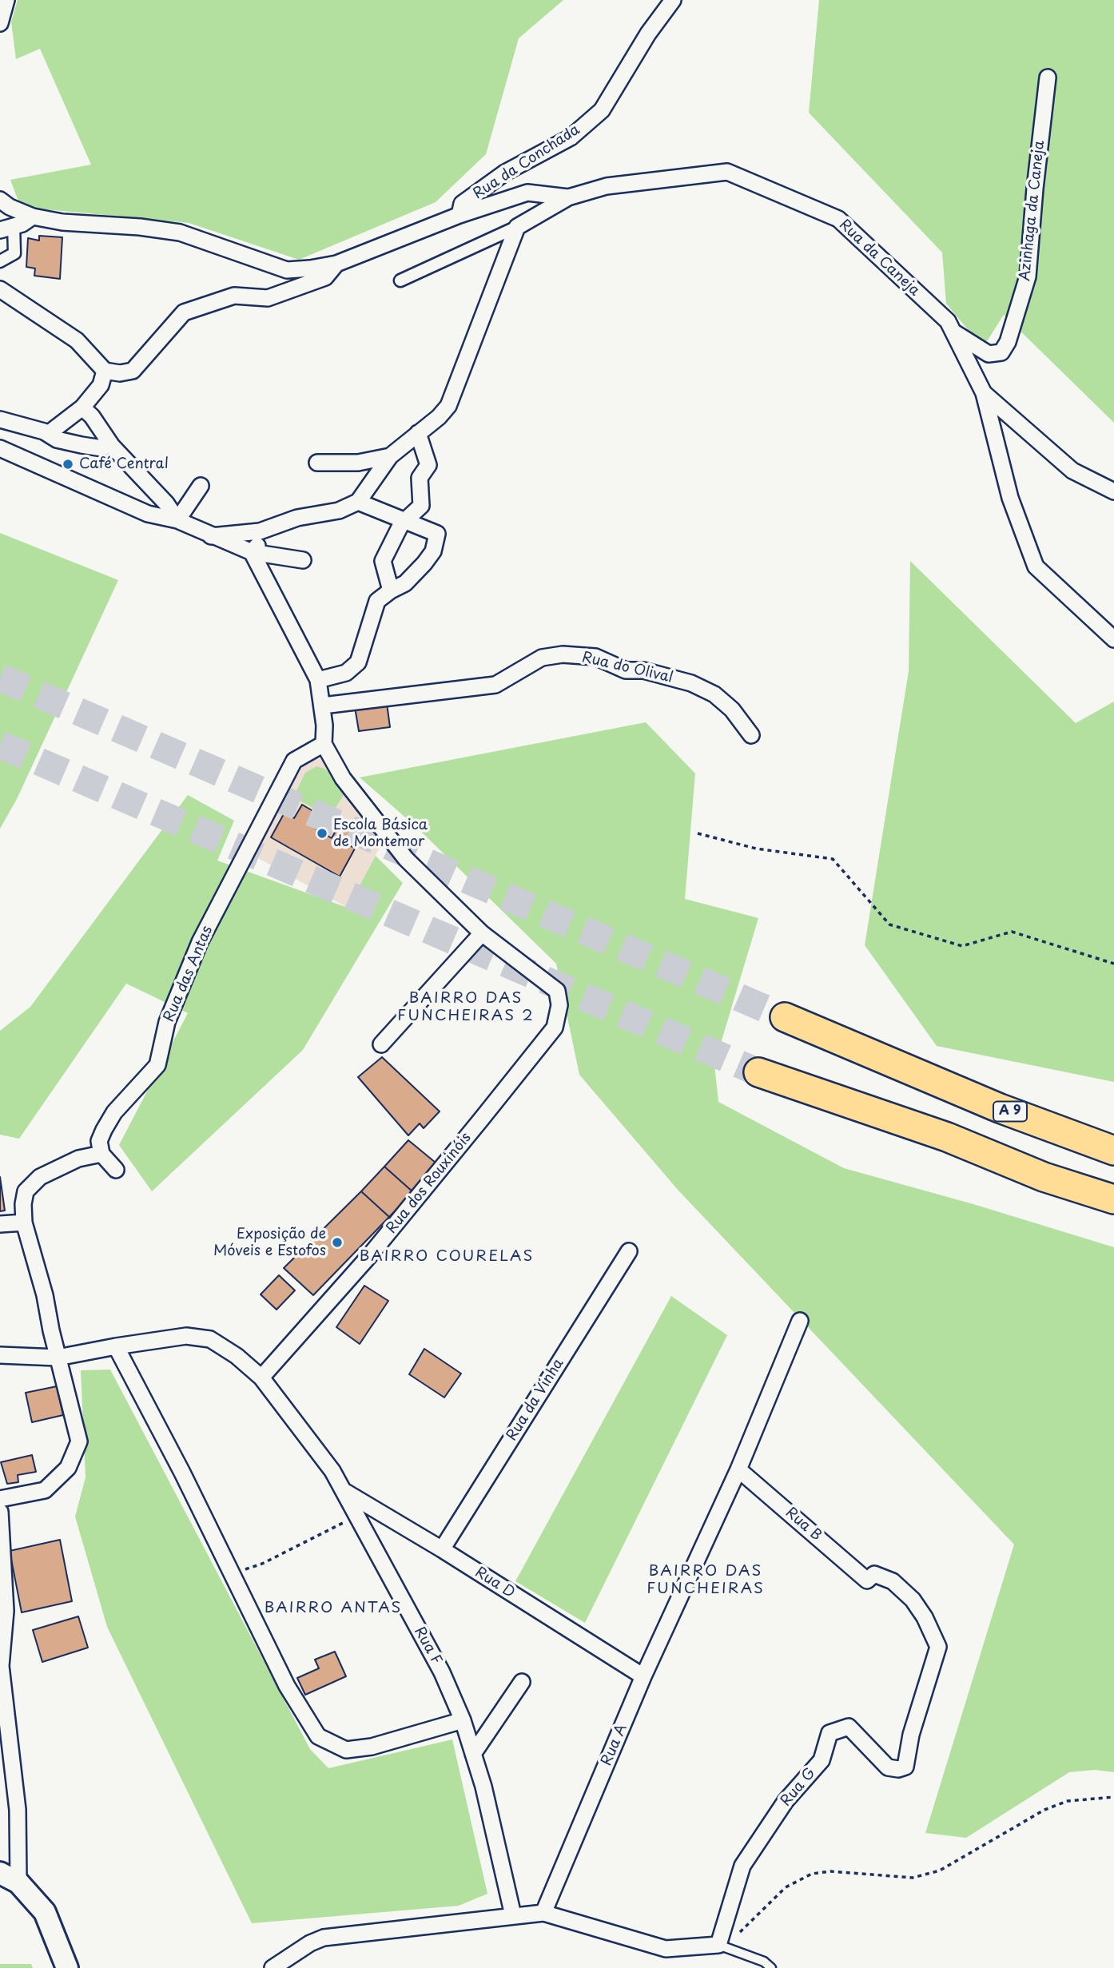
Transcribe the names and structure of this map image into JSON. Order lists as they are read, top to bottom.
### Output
{
  "streets": {
    "highway": ["A 9"],
    "street": [
      "Rua da Conchada",
      "Azinhaga da Caneja",
      "Rua da Caneja",
      "Rua do Olival",
      "Rua das Antas",
      "Rua dos Rouxinóis",
      "Rua da Vinha",
      "Rua B",
      "Rua D",
      "Rua F",
      "Rua A",
      "Rua G"
    ]
  },
  "crossings": [
    ["Azinhaga da Caneja", "Rua da Caneja"],
    ["Rua dos Rouxinóis", "Rua F"],
    ["Rua da Vinha", "Rua D"],
    ["Rua B", "Rua A"],
    ["Rua B", "Rua G"],
    ["Rua D", "Rua F"],
    ["Rua D", "Rua A"]
  ],
  "districts": [
    "BAIRRO DAS FUNCHEIRAS 2",
    "BAIRRO COURELAS",
    "BAIRRO DAS FUNCHEIRAS",
    "BAIRRO ANTAS"
  ],
  "places": ["Café Central", "Escola Básica de Montemor", "Exposição de Móveis e Estofos"]
}
